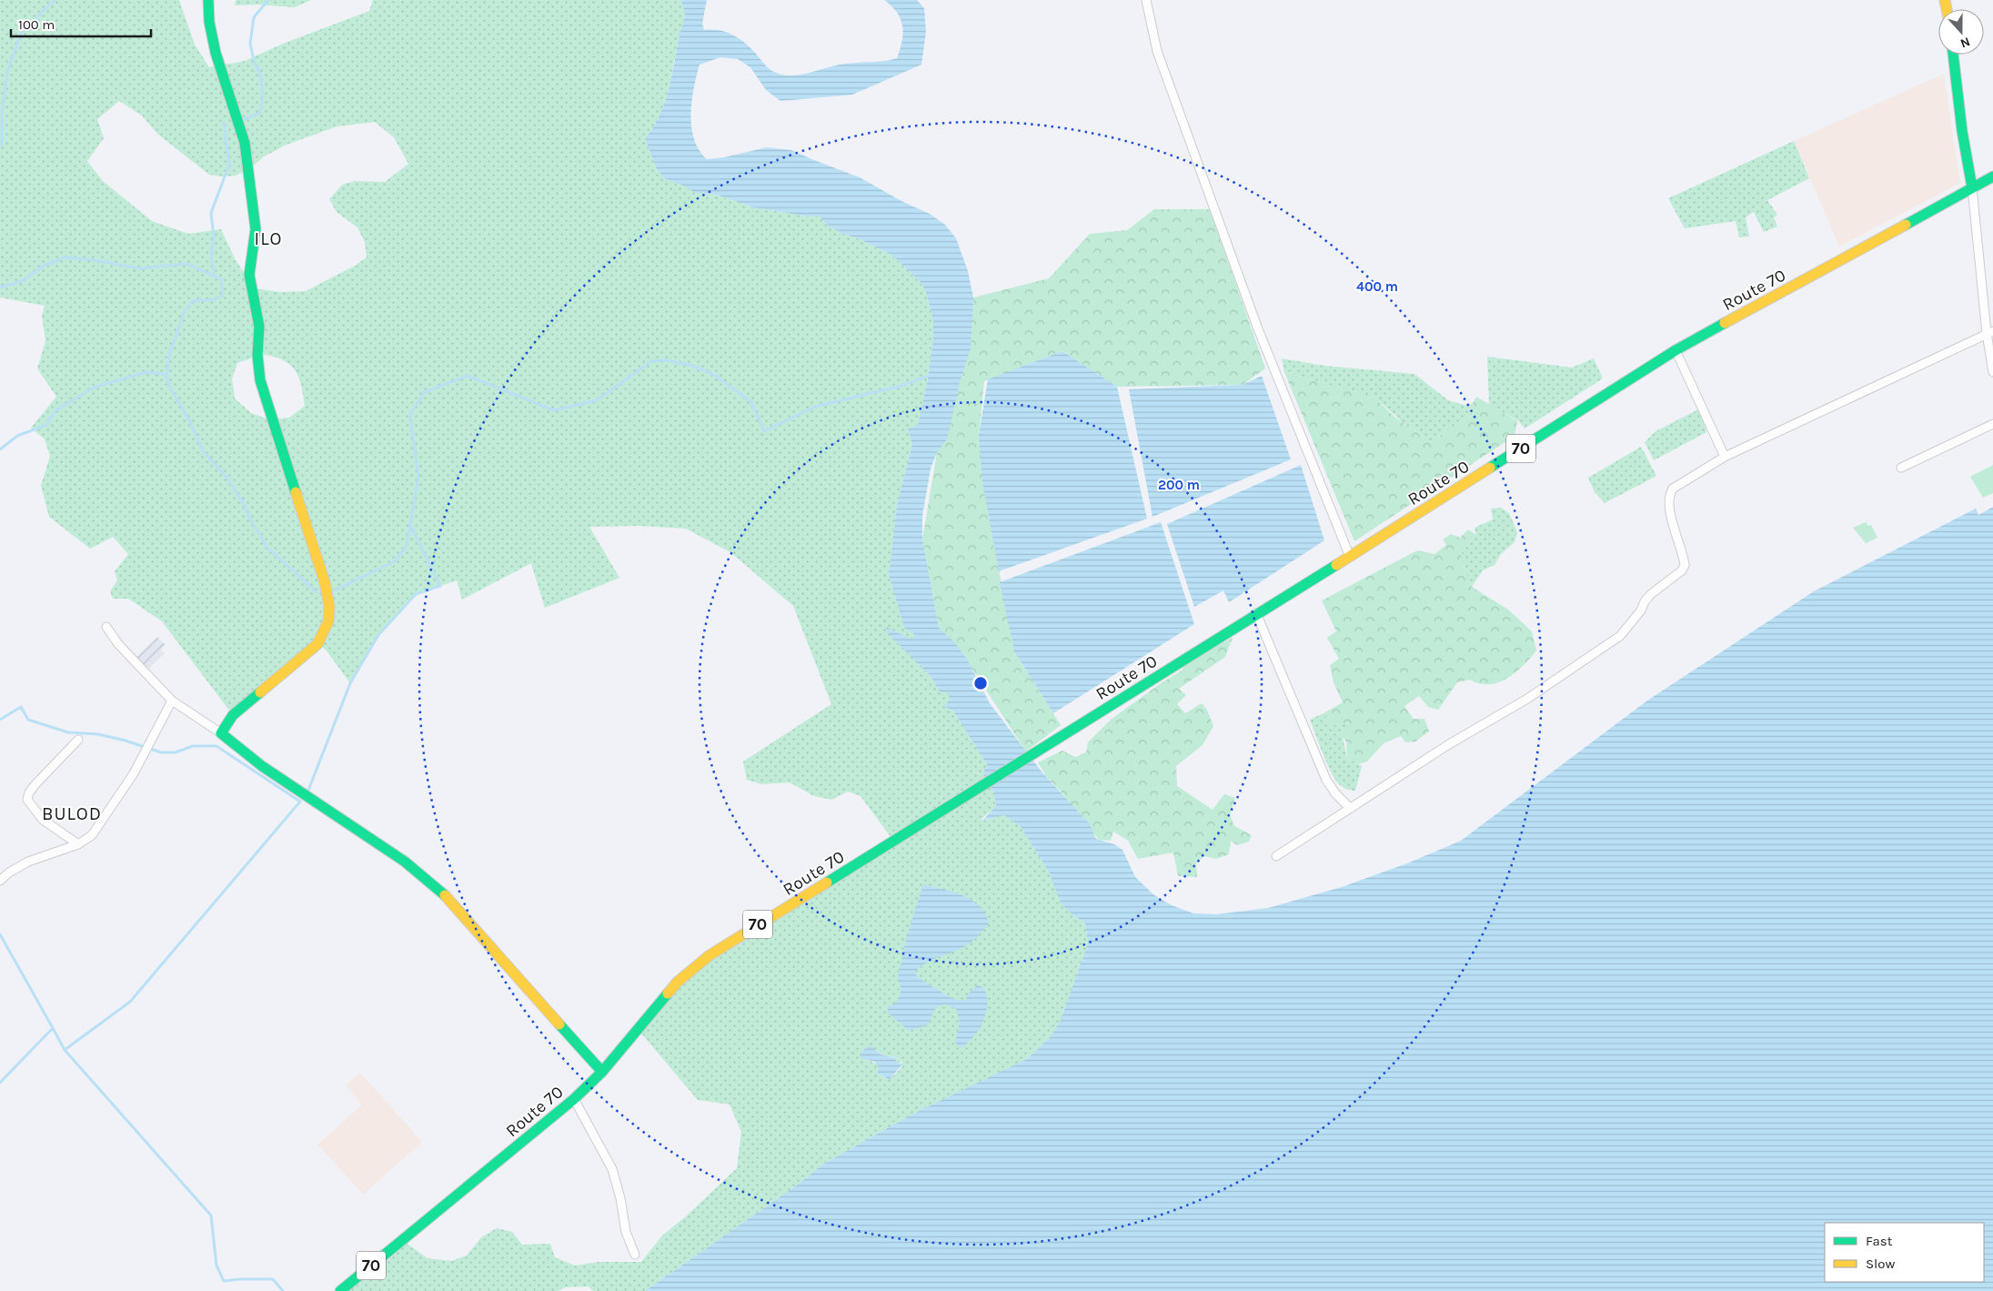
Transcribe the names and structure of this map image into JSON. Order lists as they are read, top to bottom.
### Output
{
  "streets": {
    "main road": ["Route 70", "70"]
  },
  "districts": ["ILO", "BULOD"],
  "legend": ["Fast", "Slow"],
  "scale_bar": "100 m",
  "north": "bottom",
  "rings": ["400 m", "200 m"]
}
